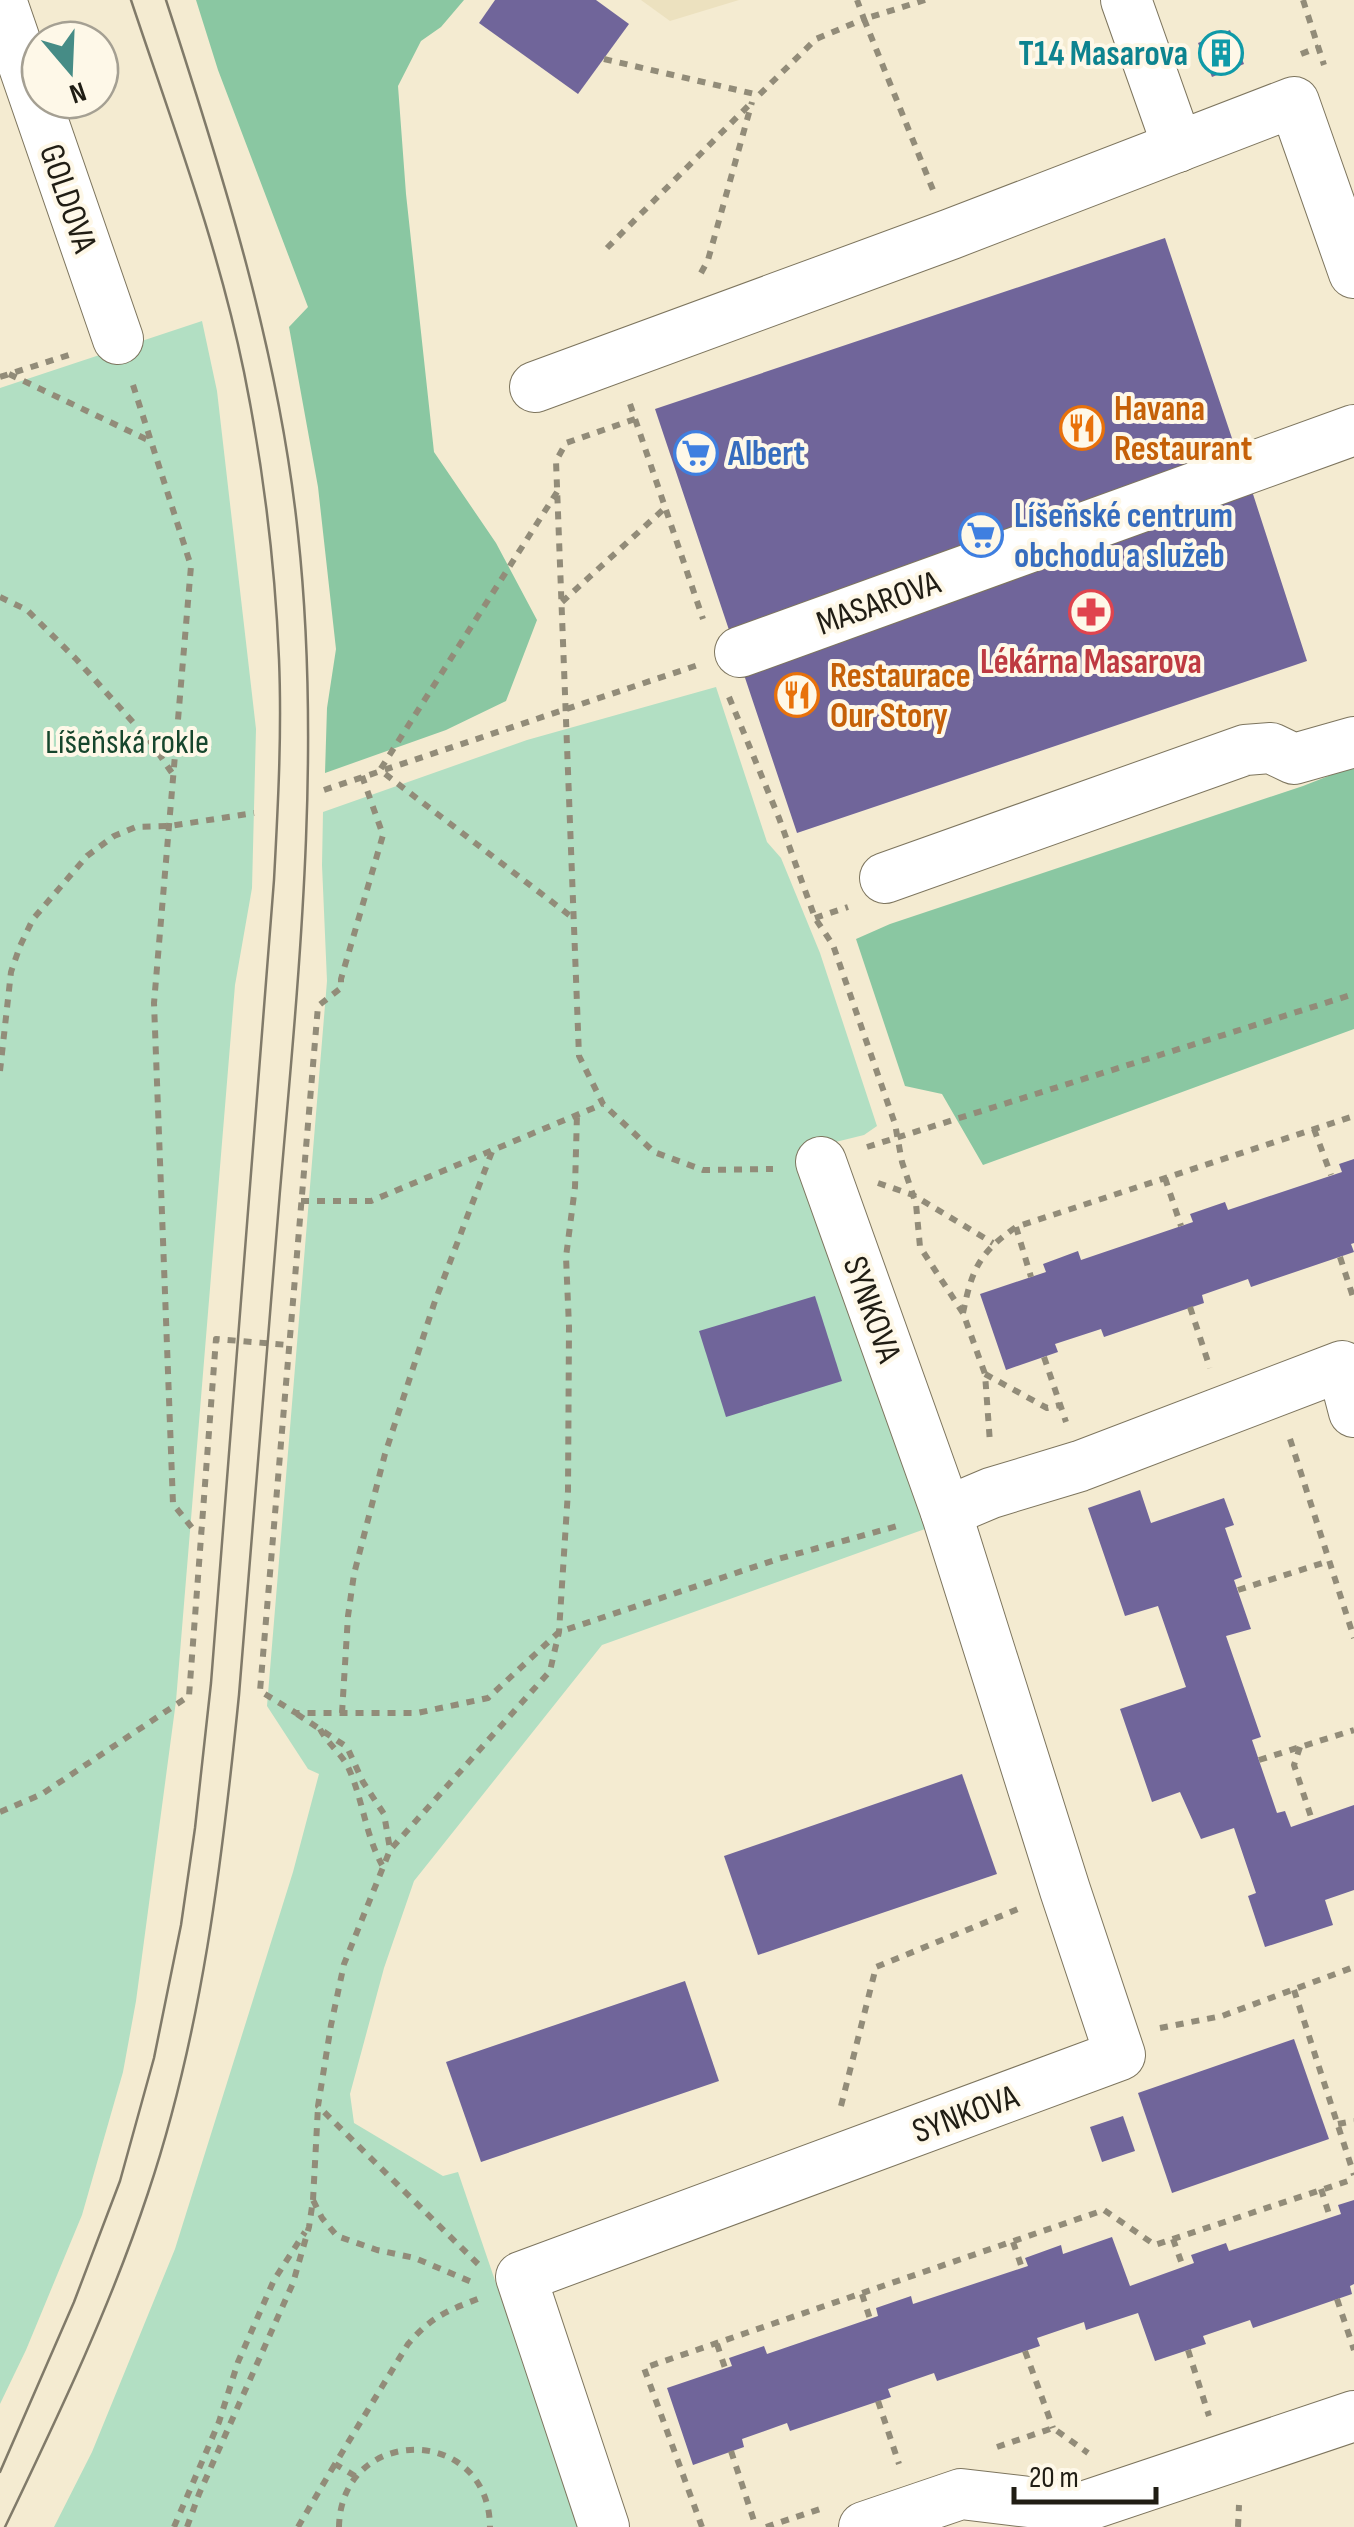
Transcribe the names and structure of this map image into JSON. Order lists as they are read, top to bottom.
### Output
{
  "streets": {
    "street": ["GOLDOVA", "MASAROVA", "SYNKOVA"]
  },
  "parks": ["Líšeňská rokle"],
  "places": {
    "building": ["T14 Masarova"],
    "restaurant": ["Havana Restaurant", "Restaurace Our Story"],
    "supermarket": ["Albert", "Líšeňské centrum obchodu a služeb"],
    "pharmacy": ["Lékárna Masarova"]
  },
  "scale_bar": "20 m",
  "north": "bottom"
}
